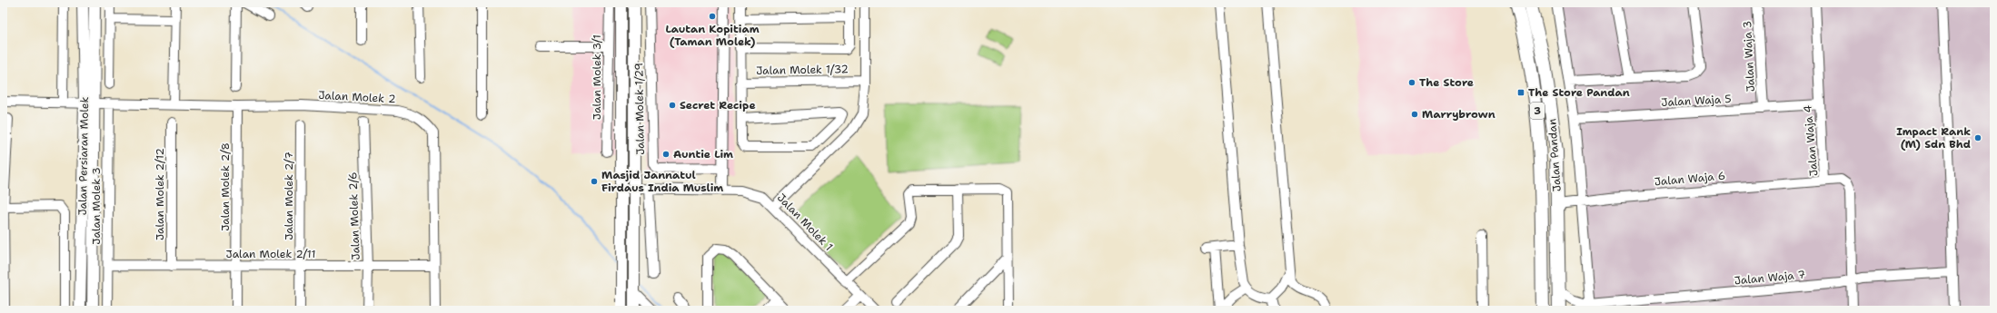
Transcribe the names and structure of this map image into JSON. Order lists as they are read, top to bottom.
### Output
{
  "streets": {
    "highway": ["3", "Jalan Pandan"],
    "main road": ["Jalan Persiaran Molek"],
    "street": [
      "Jalan Waja 3",
      "Jalan Molek 1/32",
      "Jalan Molek 3/1",
      "Jalan Molek 2",
      "Jalan Waja 5",
      "Jalan Molek 1/29",
      "Jalan Waja 4",
      "Jalan Waja 6",
      "Jalan Molek 2/8",
      "Jalan Molek 2/12",
      "Jalan Molek 2/7",
      "Jalan Molek 3",
      "Jalan Molek 2/6",
      "Jalan Molek 1",
      "Jalan Molek 2/11",
      "Jalan Waja 7"
    ]
  },
  "crossings": [
    ["Jalan Waja 3", "Jalan Waja 5"],
    ["Jalan Molek 2", "Jalan Persiaran Molek"],
    ["Jalan Molek 2", "Jalan Molek 2/8"],
    ["Jalan Molek 2", "Jalan Molek 3"],
    ["Jalan Molek 2", "Jalan Molek 2/11"],
    ["Jalan Waja 5", "Jalan Waja 4"],
    ["Jalan Waja 4", "Jalan Waja 6"],
    ["Jalan Waja 4", "Jalan Waja 7"],
    ["Jalan Pandan", "Jalan Waja 6"],
    ["Jalan Pandan", "Jalan Waja 7"],
    ["Jalan Molek 2/8", "Jalan Molek 2/11"],
    ["Jalan Molek 2/12", "Jalan Molek 2/11"],
    ["Jalan Molek 2/7", "Jalan Molek 2/11"],
    ["Jalan Molek 3", "Jalan Molek 2/11"],
    ["Jalan Molek 2/6", "Jalan Molek 2/11"]
  ],
  "places": {
    "other": [
      "Lautan Kopitiam (Taman Molek)",
      "The Store",
      "Secret Recipe",
      "Marrybrown",
      "Impact Rank (M) Sdn Bhd",
      "Auntie Lim",
      "Masjid Jannatul Firdaus India Muslim"
    ],
    "transit": ["The Store Pandan"]
  }
}
